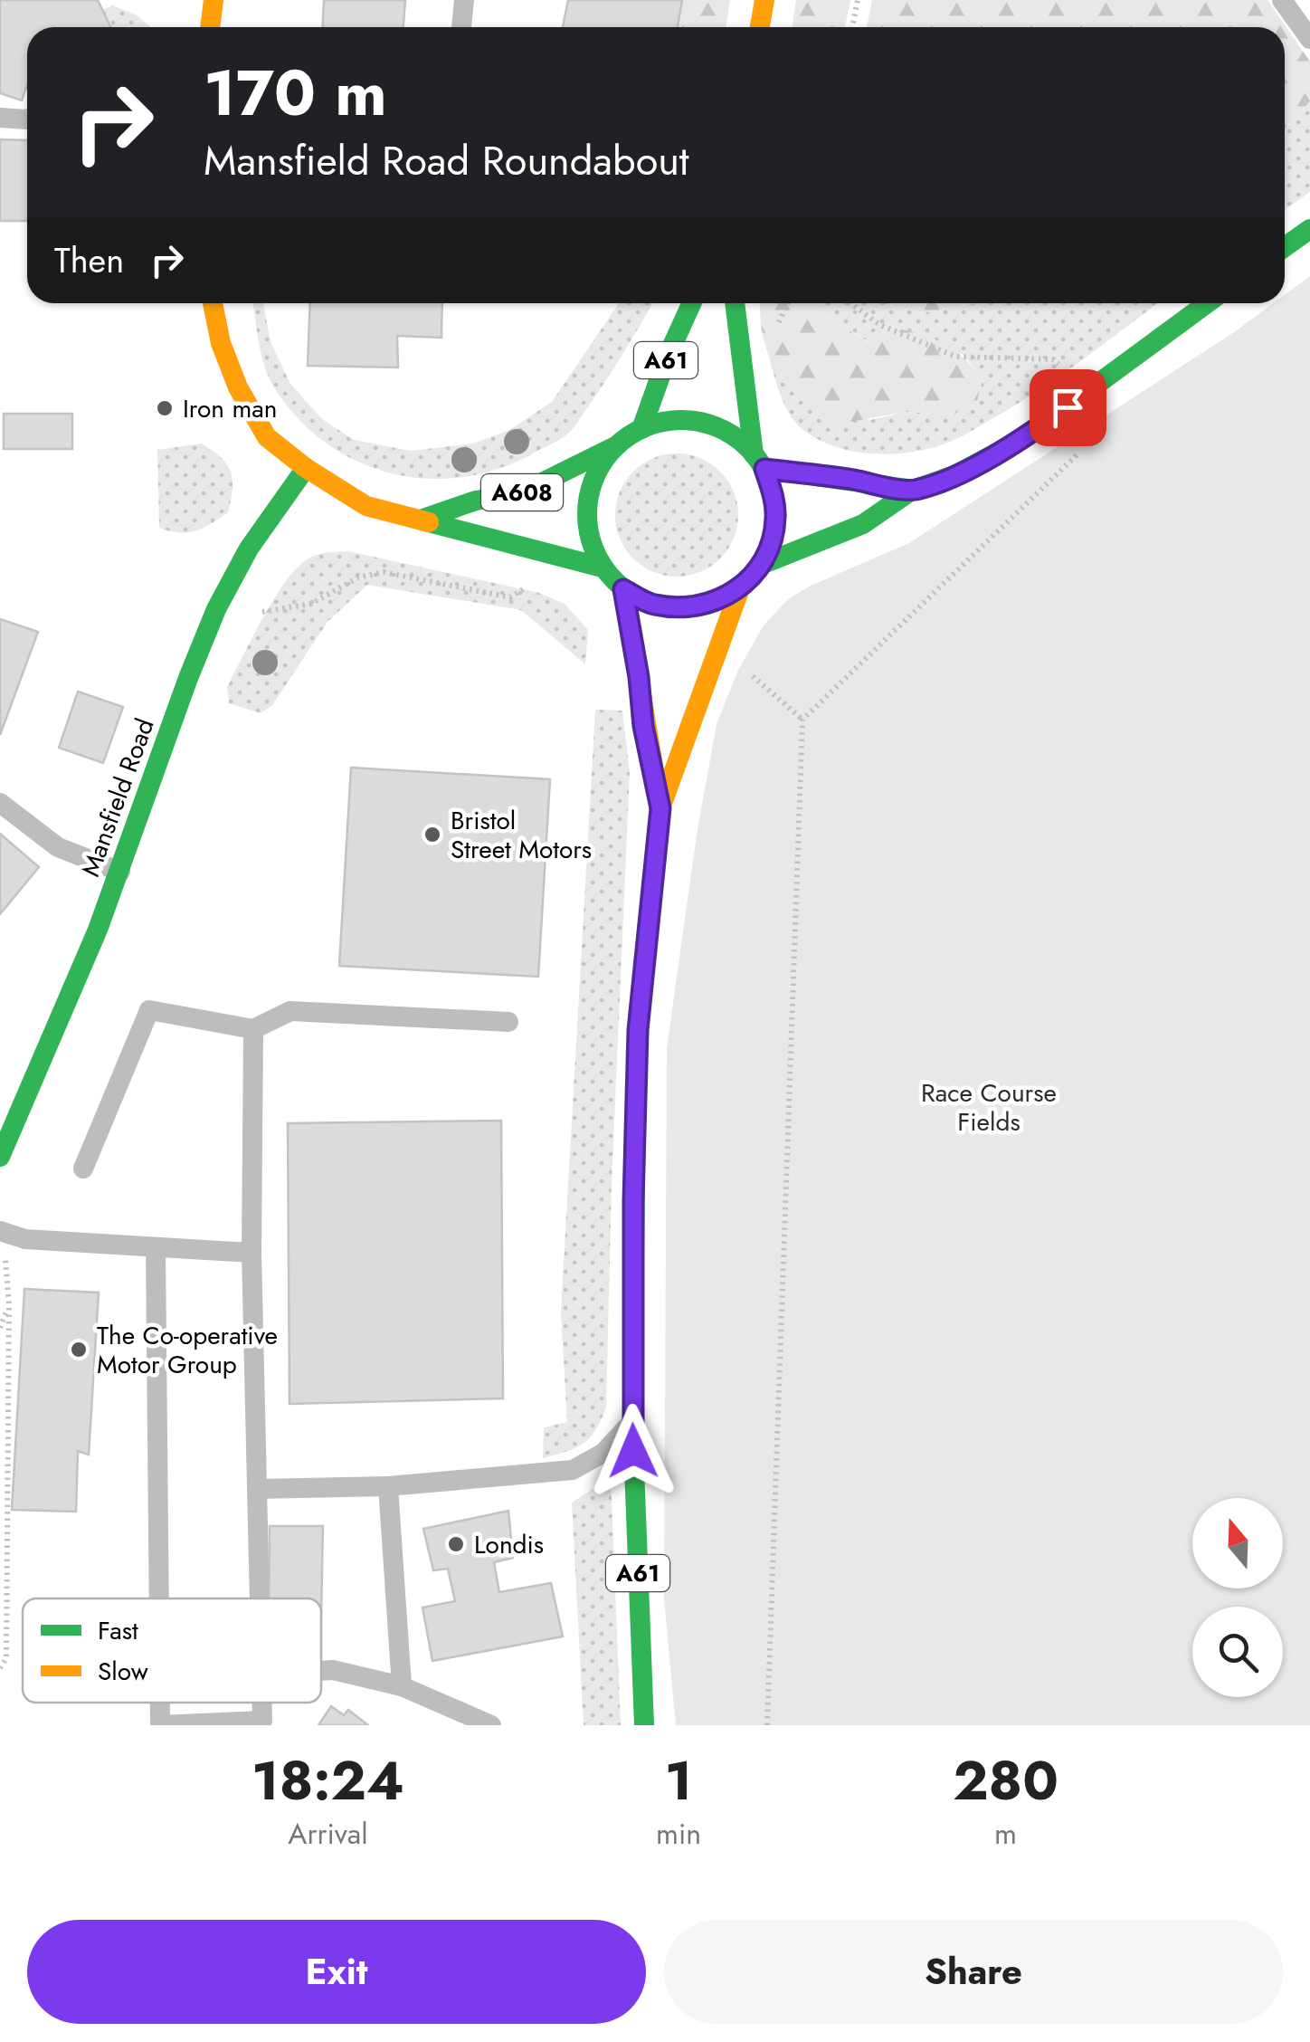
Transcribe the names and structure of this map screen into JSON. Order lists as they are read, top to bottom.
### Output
{
  "streets": {
    "main road": ["A61", "A608", "Mansfield Road"]
  },
  "crossings": [
    ["A61", "A608"],
    ["A608", "Mansfield Road"]
  ],
  "parks": ["Race Course Fields"],
  "places": [
    "Iron man",
    "Bristol Street Motors",
    "The Co-operative Motor Group",
    "Londis"
  ],
  "legend": ["Fast", "Slow"],
  "north": "top",
  "page": {
    "turn": ["170 m", "Mansfield Road Roundabout"],
    "then": "Then",
    "eta": [
      "18:24",
      "Arrival",
      "1",
      "min",
      "280",
      "m"
    ],
    "buttons": ["Exit", "Share"]
  }
}
